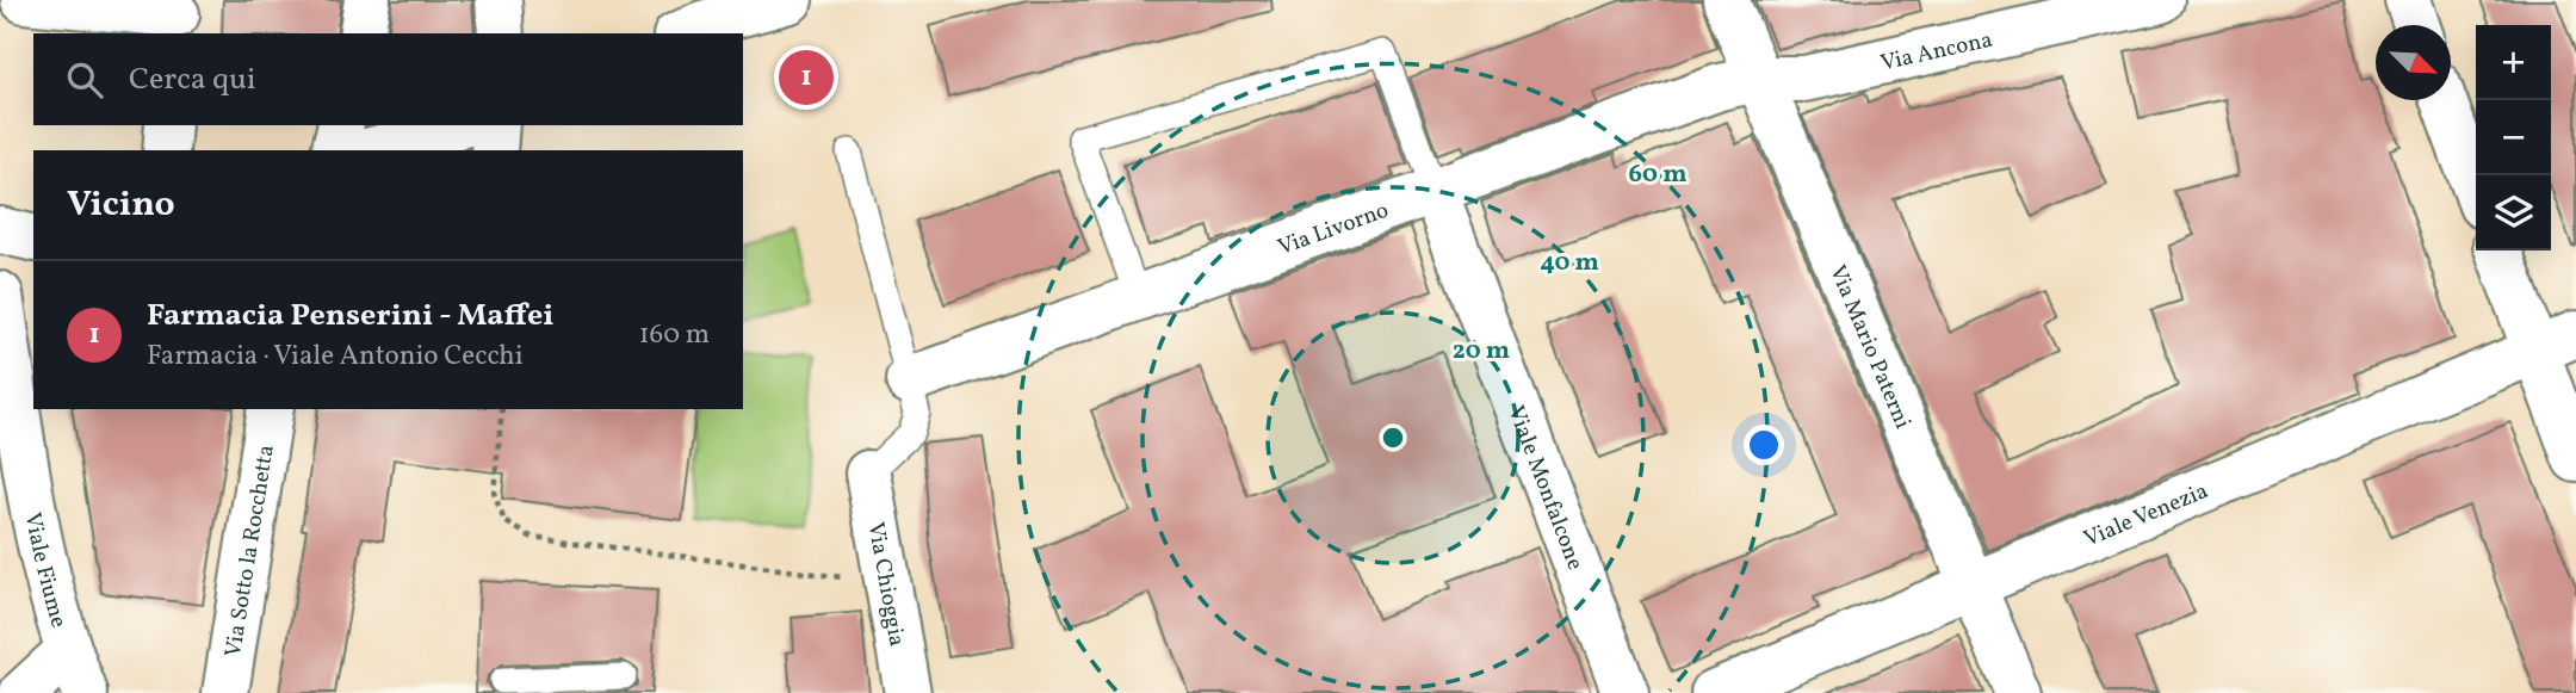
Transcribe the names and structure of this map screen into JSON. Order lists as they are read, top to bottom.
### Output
{
  "streets": {
    "street": [
      "Via Ancona",
      "Via Livorno",
      "Via Mario Paterni",
      "Viale Monfalcone",
      "Viale Venezia",
      "Via Sotto la Rocchetta",
      "Viale Fiume",
      "Via Chioggia"
    ]
  },
  "crossings": [
    ["Via Ancona", "Via Livorno"],
    ["Via Ancona", "Via Mario Paterni"],
    ["Via Livorno", "Via Mario Paterni"],
    ["Via Livorno", "Viale Monfalcone"],
    ["Via Mario Paterni", "Viale Venezia"]
  ],
  "north": "bottom right",
  "page": {
    "map_buttons": ["+", "−"],
    "search": "Cerca qui",
    "pins": "1",
    "heading": "Vicino",
    "list": [
      {
        "mark": "1",
        "name": "Farmacia Penserini - Maffei",
        "note": "Farmacia · Viale Antonio Cecchi",
        "value": "160 m"
      }
    ]
  },
  "rings": ["60 m", "40 m", "20 m"]
}
